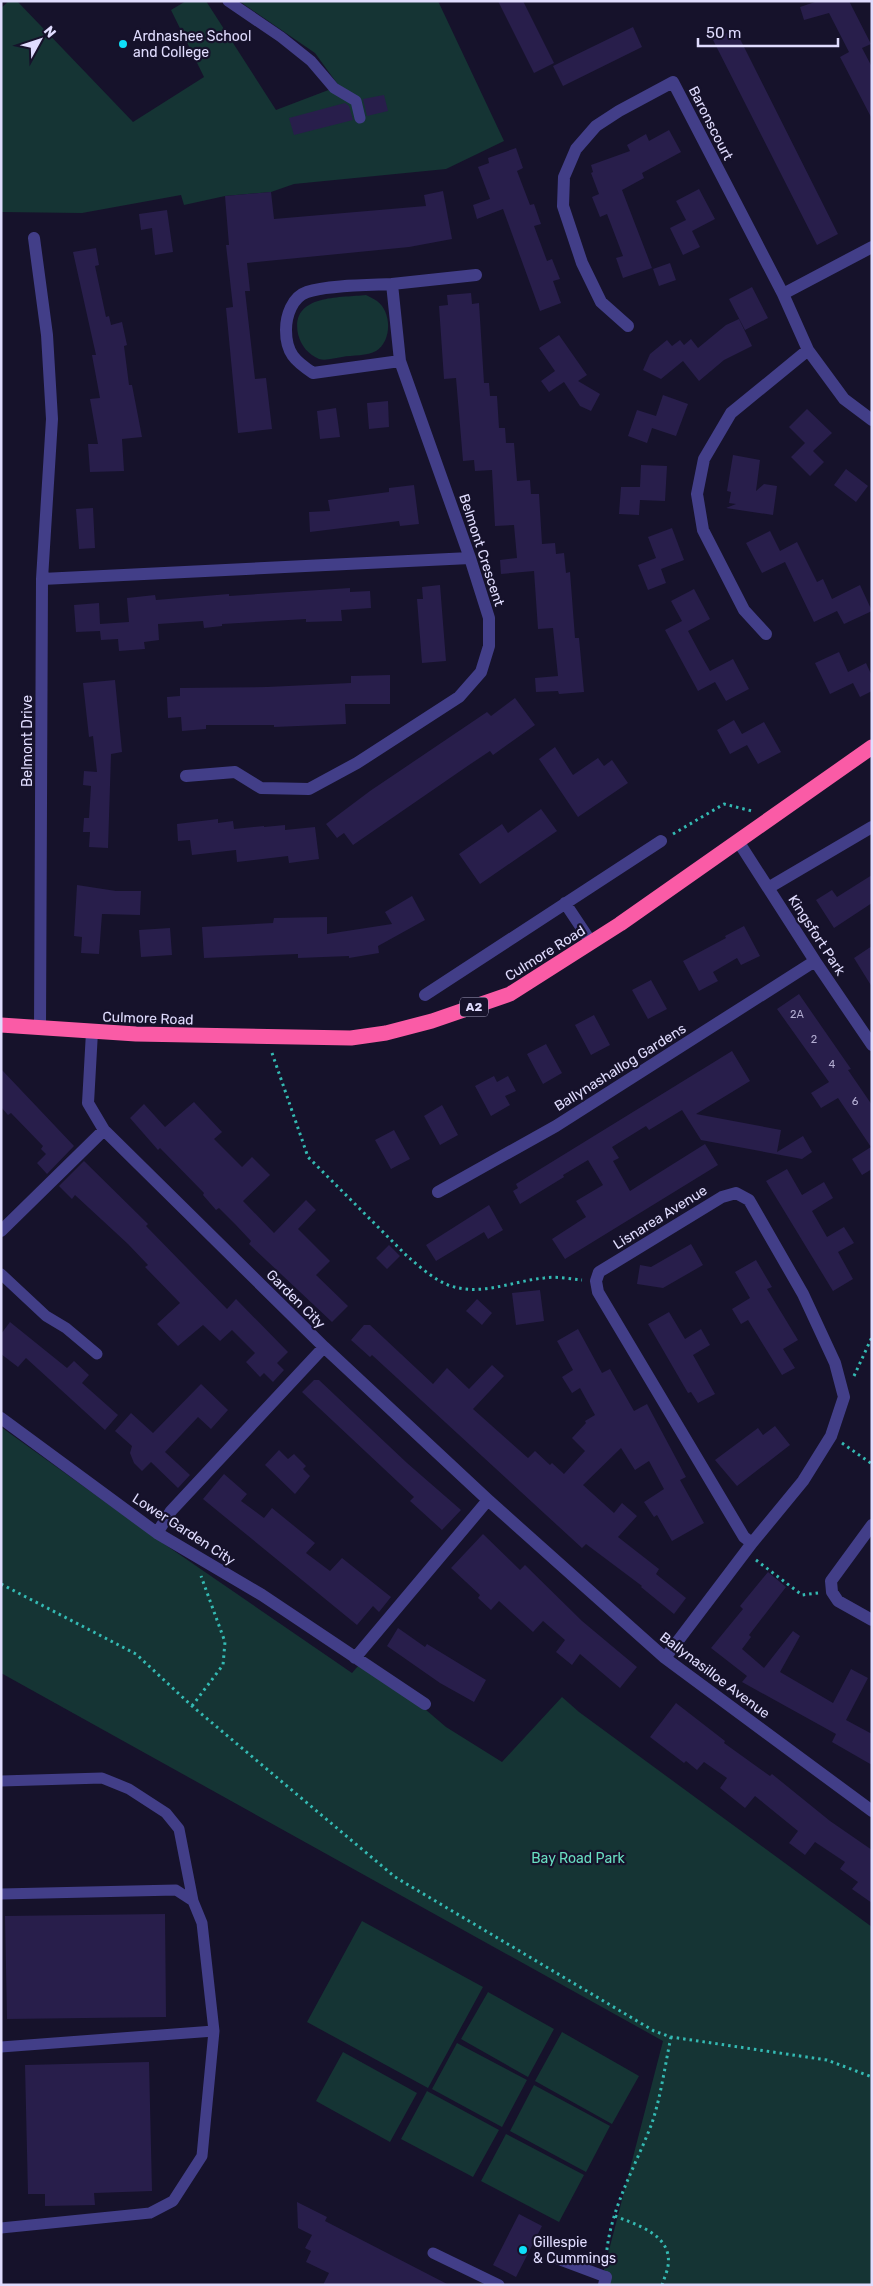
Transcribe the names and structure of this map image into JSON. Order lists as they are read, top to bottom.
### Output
{
  "streets": {
    "highway": ["Culmore Road", "A2"],
    "street": [
      "Baronscourt",
      "Belmont Crescent",
      "Belmont Drive",
      "Kingsfort Park",
      "Ballynashallog Gardens",
      "Lisnarea Avenue",
      "Garden City",
      "Lower Garden City",
      "Ballynasilloe Avenue"
    ]
  },
  "crossings": [
    ["Belmont Drive", "Culmore Road"],
    ["Kingsfort Park", "Culmore Road"],
    ["Kingsfort Park", "Ballynashallog Gardens"],
    ["Culmore Road", "Garden City"],
    ["Garden City", "Ballynasilloe Avenue"]
  ],
  "parks": ["Bay Road Park"],
  "places": ["Ardnashee School and College", "Gillespie & Cummings"],
  "house_numbers": [
    "2A",
    "2",
    "4",
    "6"
  ],
  "scale_bar": "50 m",
  "north": "top right"
}
